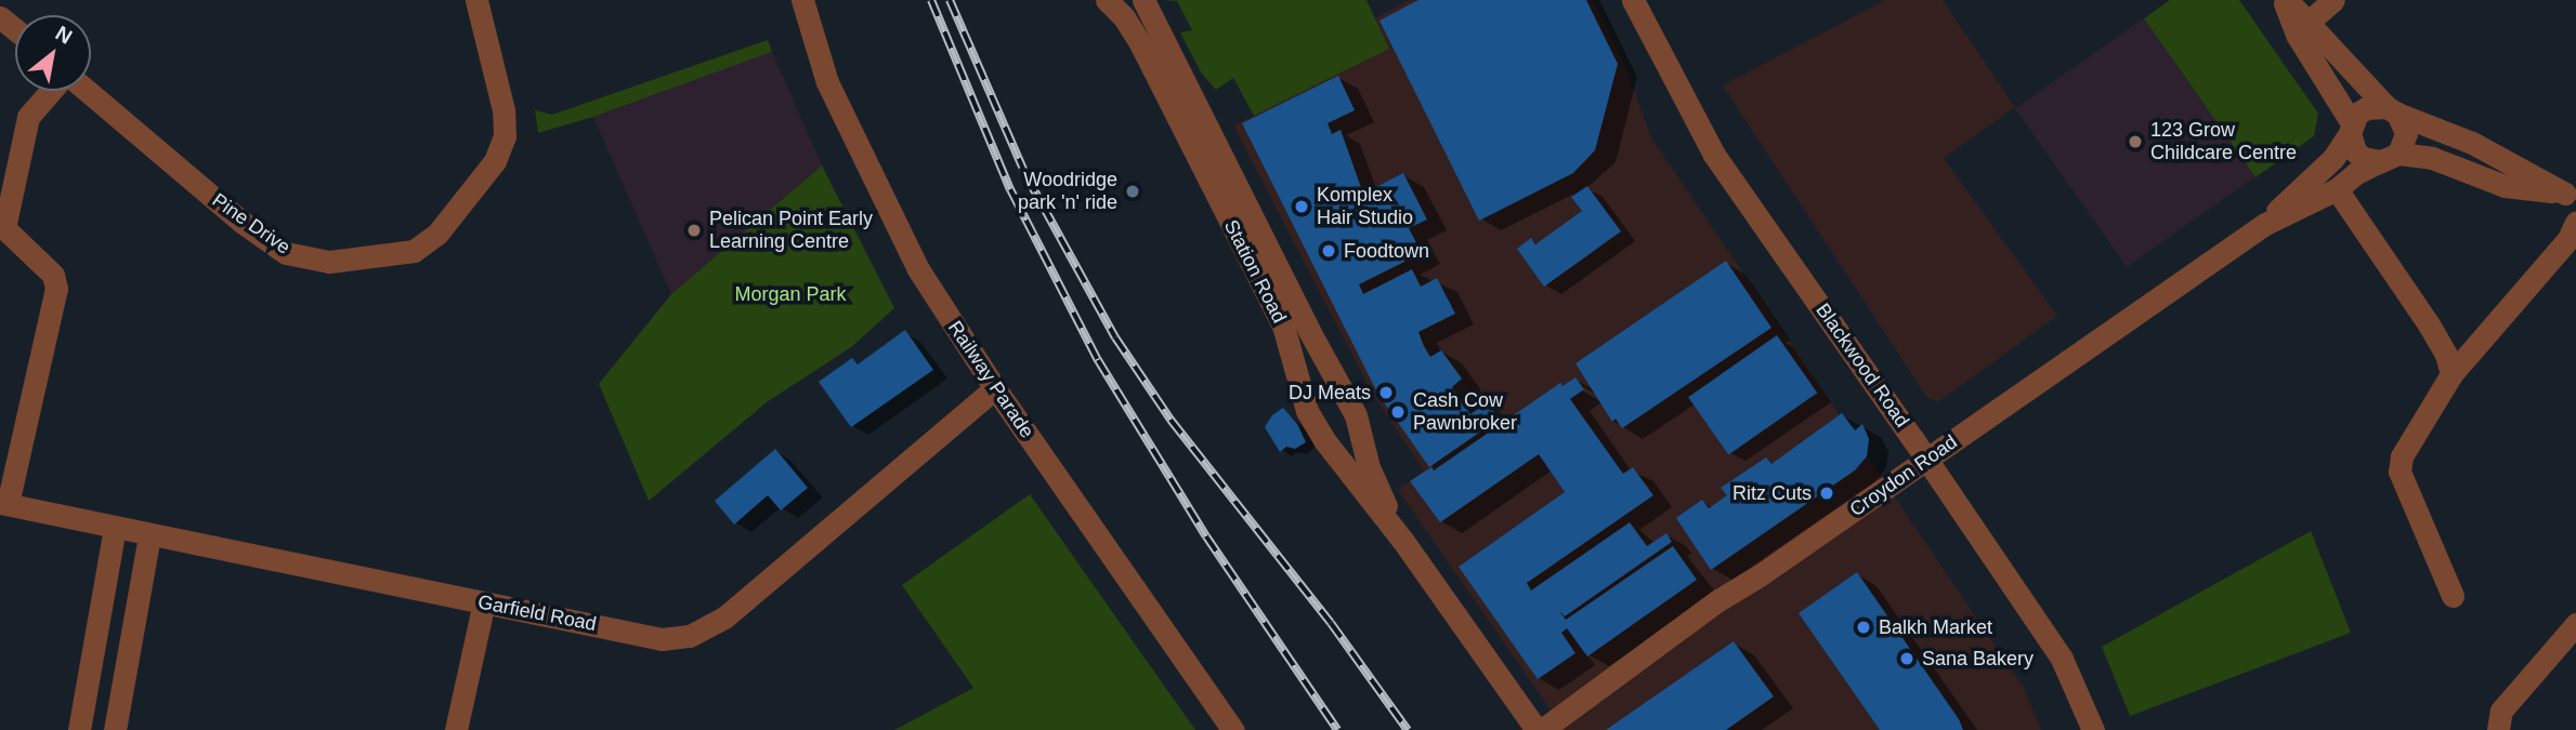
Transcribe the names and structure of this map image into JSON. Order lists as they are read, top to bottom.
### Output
{
  "streets": {
    "street": [
      "Pine Drive",
      "Station Road",
      "Blackwood Road",
      "Railway Parade",
      "Croydon Road",
      "Garfield Road"
    ]
  },
  "crossings": [
    ["Blackwood Road", "Croydon Road"],
    ["Railway Parade", "Garfield Road"]
  ],
  "parks": ["Morgan Park"],
  "places": [
    "123 Grow Childcare Centre",
    "Woodridge park 'n' ride",
    "Komplex Hair Studio",
    "Pelican Point Early Learning Centre",
    "Foodtown",
    "DJ Meats",
    "Cash Cow Pawnbroker",
    "Ritz Cuts",
    "Balkh Market",
    "Sana Bakery"
  ],
  "north": "top right"
}
